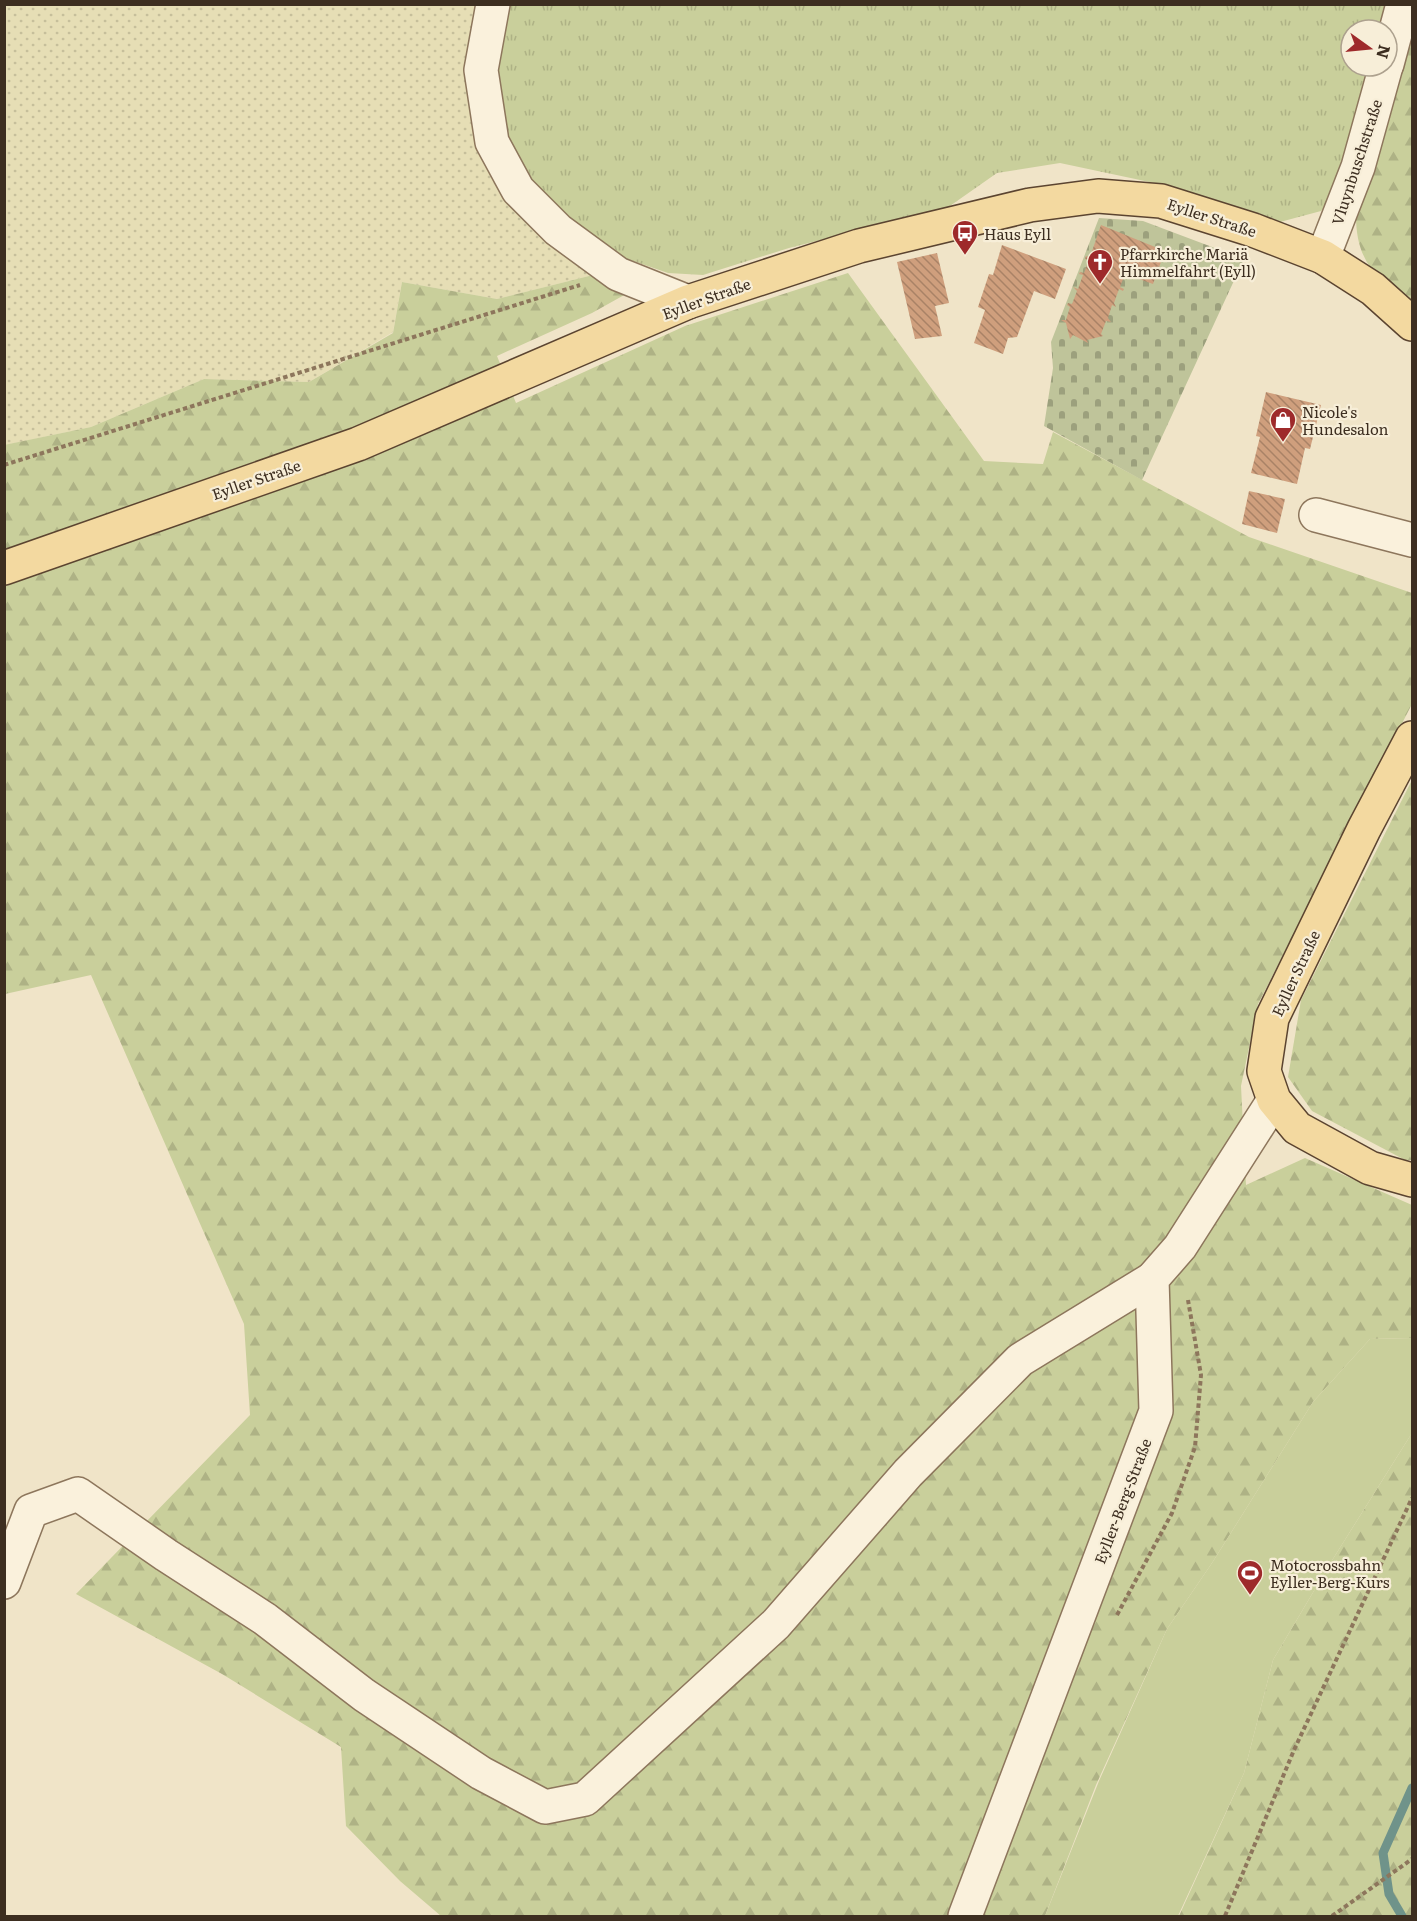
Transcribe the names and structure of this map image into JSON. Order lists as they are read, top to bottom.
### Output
{
  "streets": {
    "main road": ["Eyller Straße"],
    "street": ["Vluynbuschstraße", "Eyller-Berg-Straße"]
  },
  "crossings": [
    ["Vluynbuschstraße", "Eyller Straße"]
  ],
  "places": {
    "bus stop": ["Haus Eyll"],
    "church": ["Pfarrkirche Mariä Himmelfahrt (Eyll)"],
    "shop": ["Nicole's Hundesalon"],
    "sports": ["Motocrossbahn Eyller-Berg-Kurs"]
  },
  "north": "right"
}
